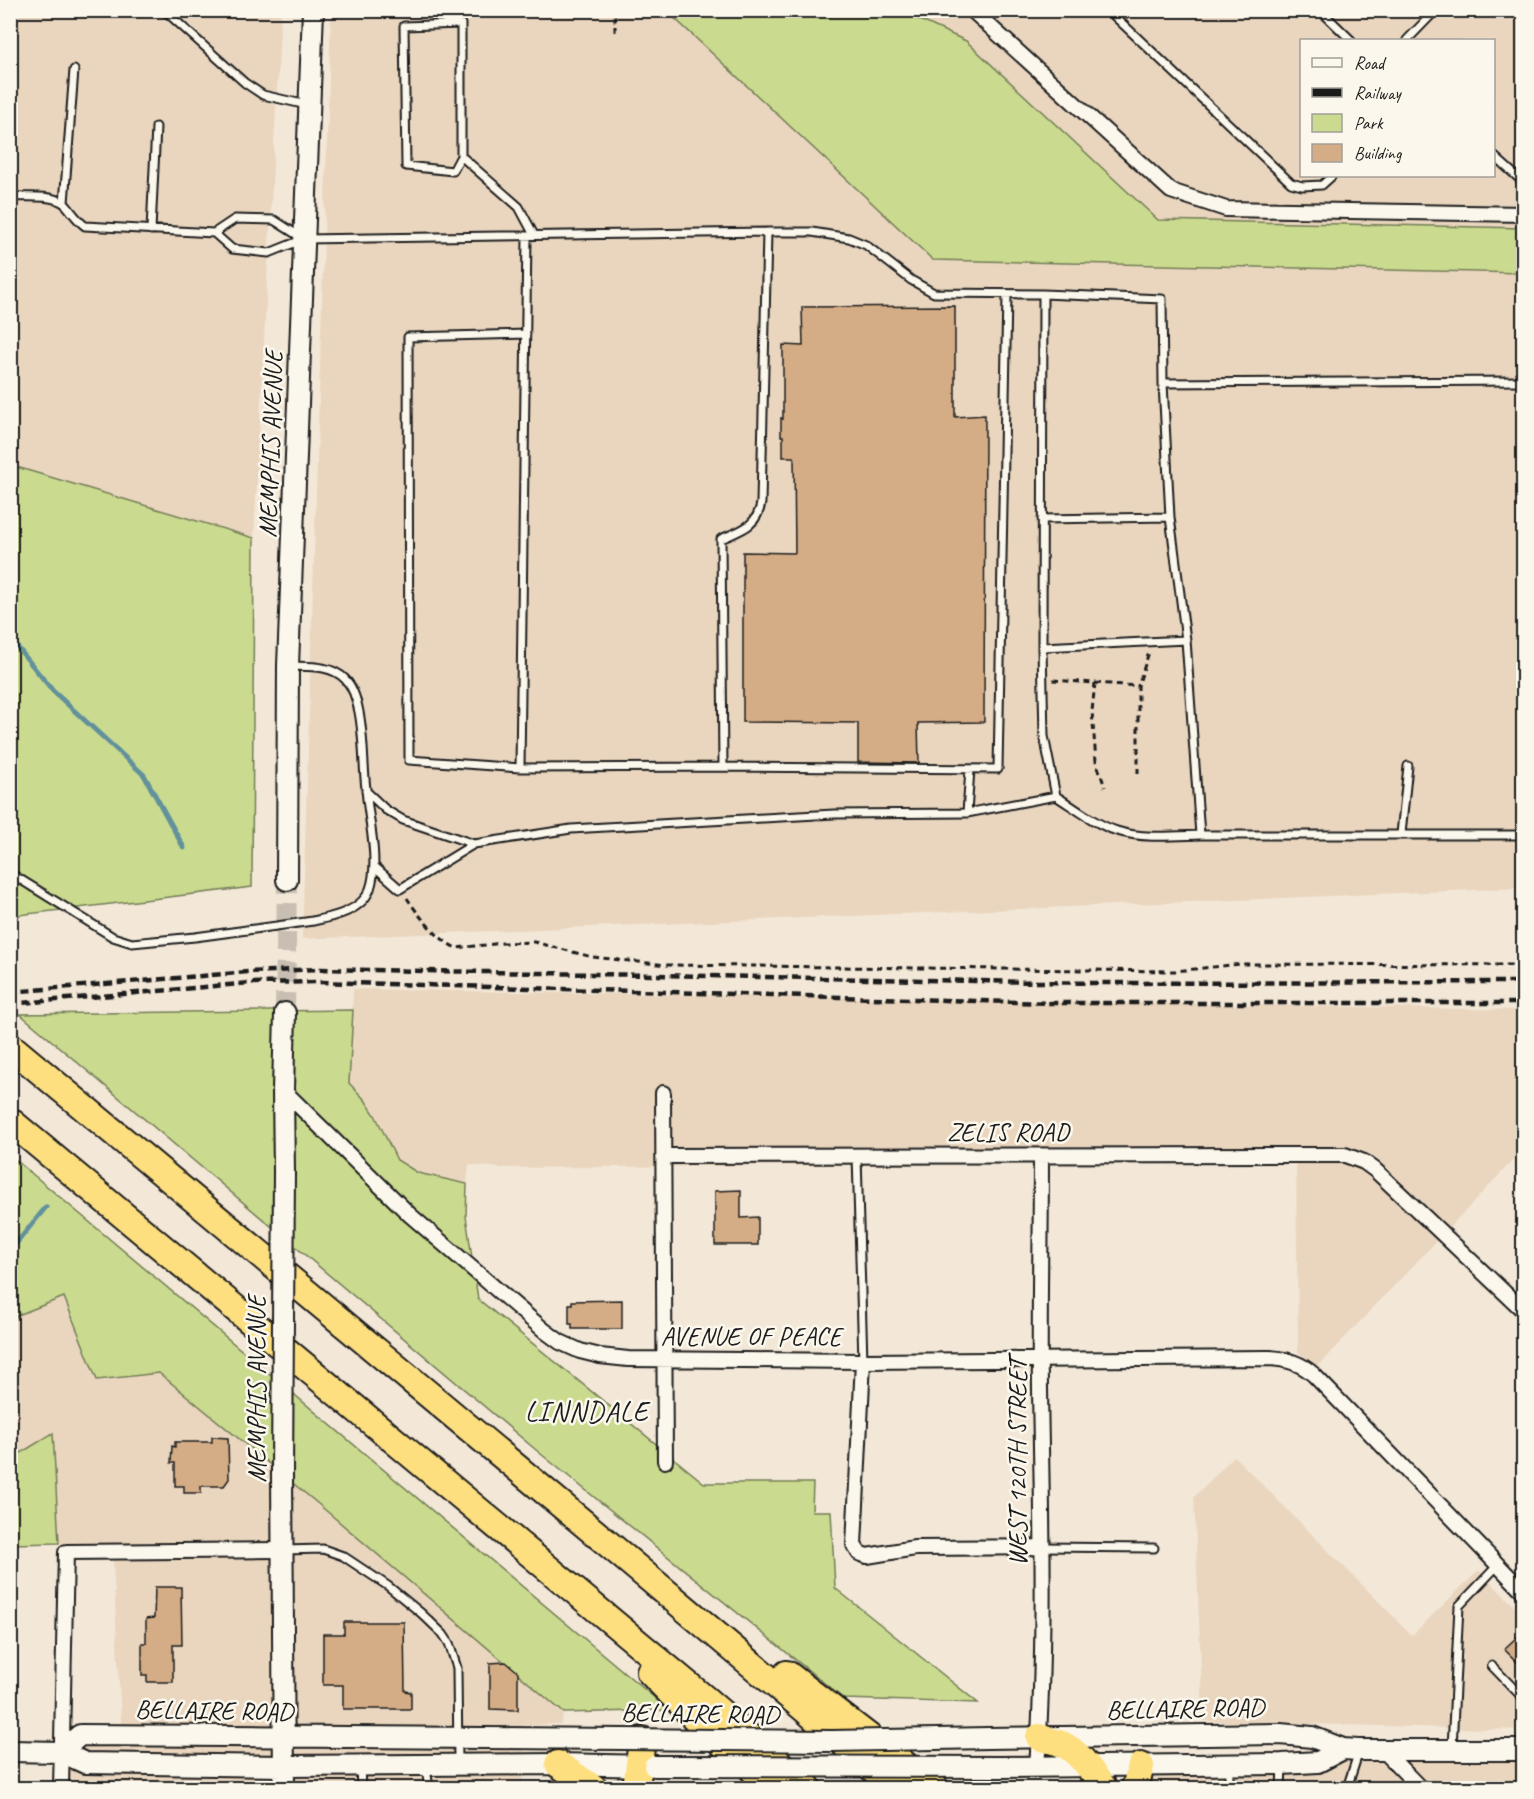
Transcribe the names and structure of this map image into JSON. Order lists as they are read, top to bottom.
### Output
{
  "streets": {
    "street": [
      "MEMPHIS AVENUE",
      "ZELIS ROAD",
      "AVENUE OF PEACE",
      "WEST 120TH STREET",
      "BELLAIRE ROAD"
    ]
  },
  "crossings": [
    ["MEMPHIS AVENUE", "AVENUE OF PEACE"],
    ["MEMPHIS AVENUE", "BELLAIRE ROAD"],
    ["ZELIS ROAD", "WEST 120TH STREET"],
    ["AVENUE OF PEACE", "WEST 120TH STREET"],
    ["WEST 120TH STREET", "BELLAIRE ROAD"]
  ],
  "districts": ["LINNDALE"],
  "legend": [
    "Road",
    "Railway",
    "Park",
    "Building"
  ]
}
